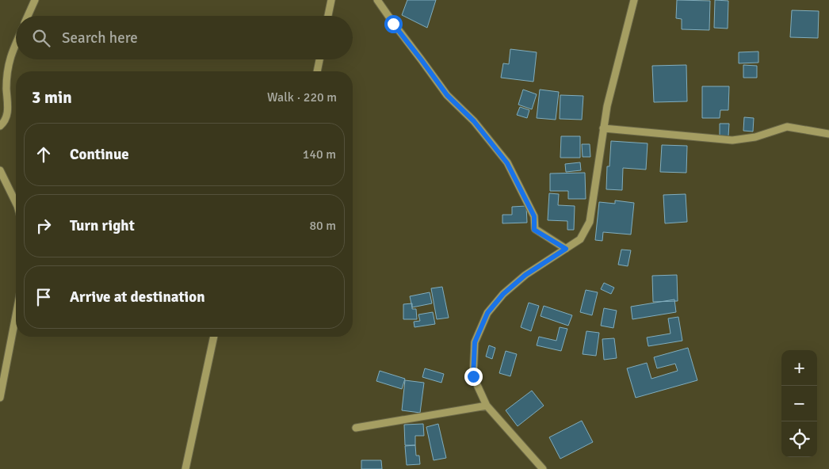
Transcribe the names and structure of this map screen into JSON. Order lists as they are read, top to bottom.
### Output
{
  "page": {
    "search": "Search here",
    "heading": ["3 min", "Walk · 220 m"],
    "list": [
      ["Continue", "140 m"],
      ["Turn right", "80 m"],
      "Arrive at destination"
    ],
    "map_buttons": ["+", "−"]
  }
}
